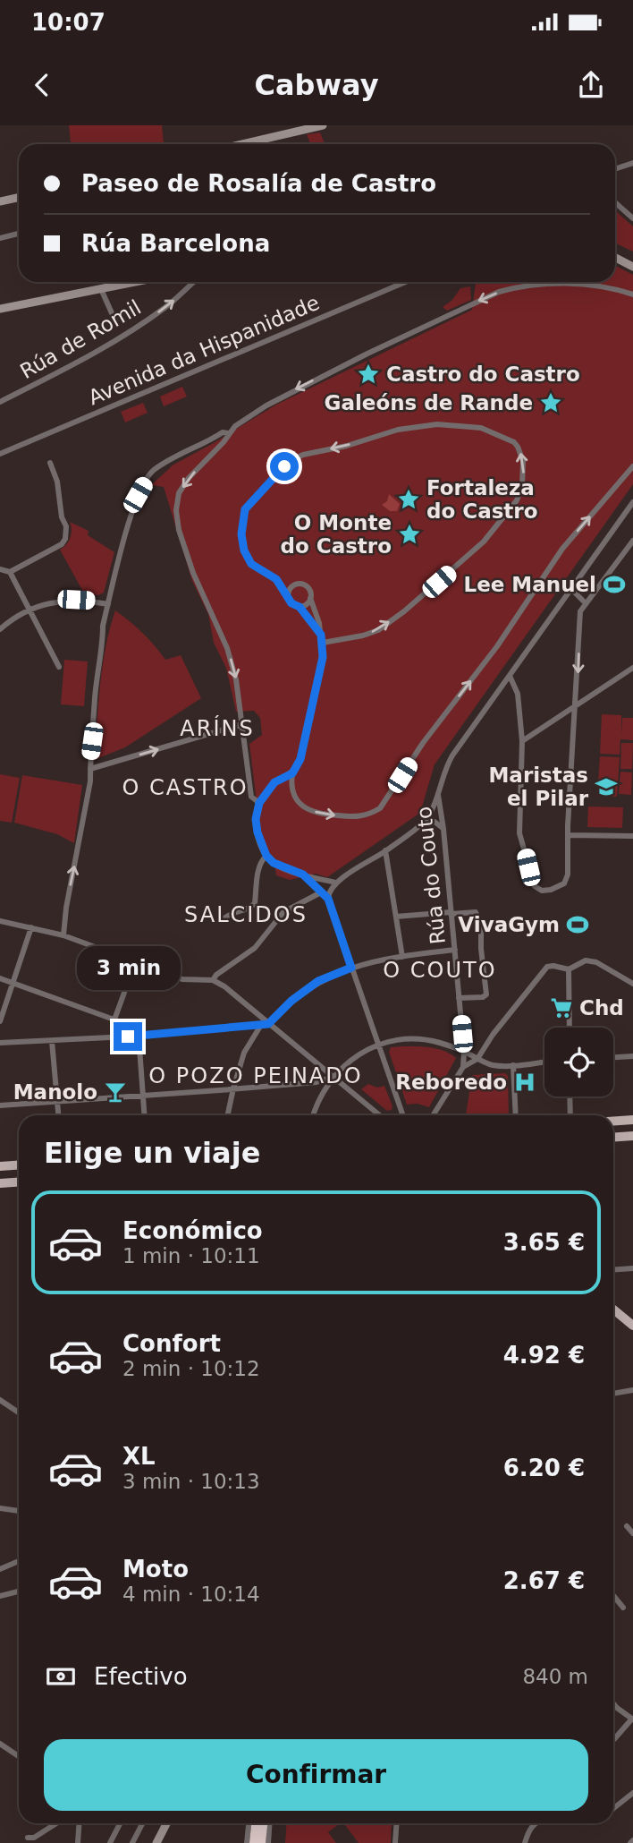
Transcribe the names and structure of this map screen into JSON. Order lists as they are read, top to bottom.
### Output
{
  "streets": {
    "street": ["Rúa de Romil", "Avenida da Hispanidade", "Rúa do Couto"]
  },
  "one_way": ["Rúa de Romil"],
  "districts": [
    "ARÍNS",
    "O CASTRO",
    "SALCIDOS",
    "O COUTO",
    "O POZO PEINADO"
  ],
  "places": {
    "place": [
      "Castro do Castro",
      "Galeóns de Rande",
      "Fortaleza do Castro",
      "O Monte do Castro"
    ],
    "sports": ["Lee Manuel", "VivaGym"],
    "school or university": ["Maristas el Pilar"],
    "supermarket": ["Chd"],
    "hospital": ["Reboredo"],
    "bar": ["Manolo"]
  },
  "page": {
    "status": "10:07",
    "header": "Cabway",
    "banner": ["Paseo de Rosalía de Castro", "Rúa Barcelona"],
    "bubble": "3 min",
    "heading": "Elige un viaje",
    "list": [
      {
        "name": "Económico",
        "note": "1 min · 10:11",
        "value": "3.65 €"
      },
      {
        "name": "Confort",
        "note": "2 min · 10:12",
        "value": "4.92 €"
      },
      {
        "name": "XL",
        "note": "3 min · 10:13",
        "value": "6.20 €"
      },
      {
        "name": "Moto",
        "note": "4 min · 10:14",
        "value": "2.67 €"
      }
    ],
    "pay": ["Efectivo", "840 m"],
    "buttons": "Confirmar"
  }
}
